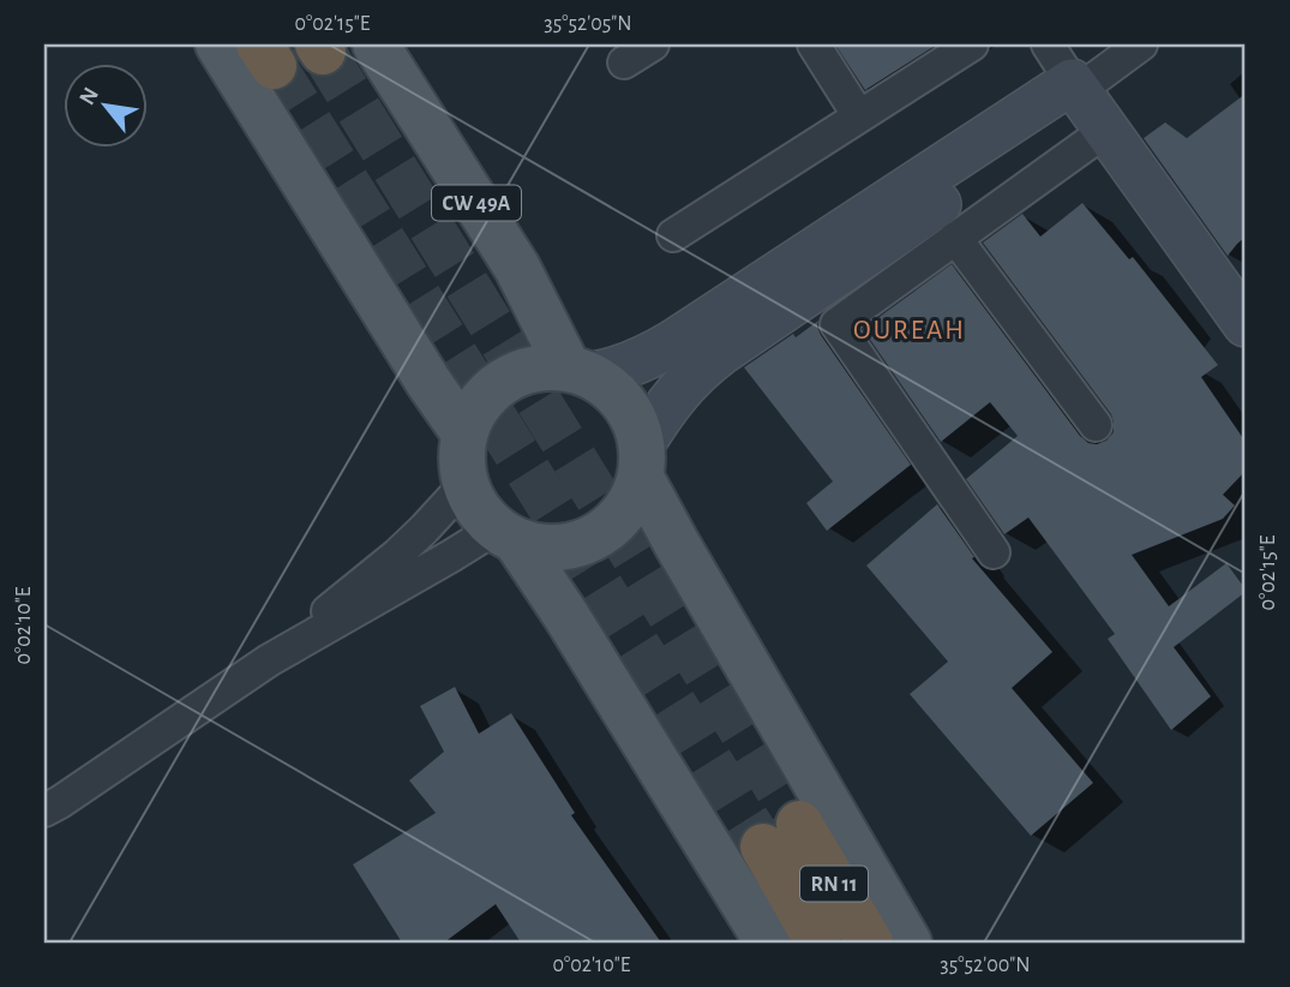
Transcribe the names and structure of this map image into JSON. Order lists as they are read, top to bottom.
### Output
{
  "streets": {
    "highway": ["RN 11"],
    "main road": ["CW 49A"]
  },
  "districts": ["OUREAH"],
  "north": "top left",
  "coordinates": [
    "0°02'15\"E",
    "35°52'05\"N",
    "0°02'10\"E",
    "35°52'00\"N"
  ]
}
